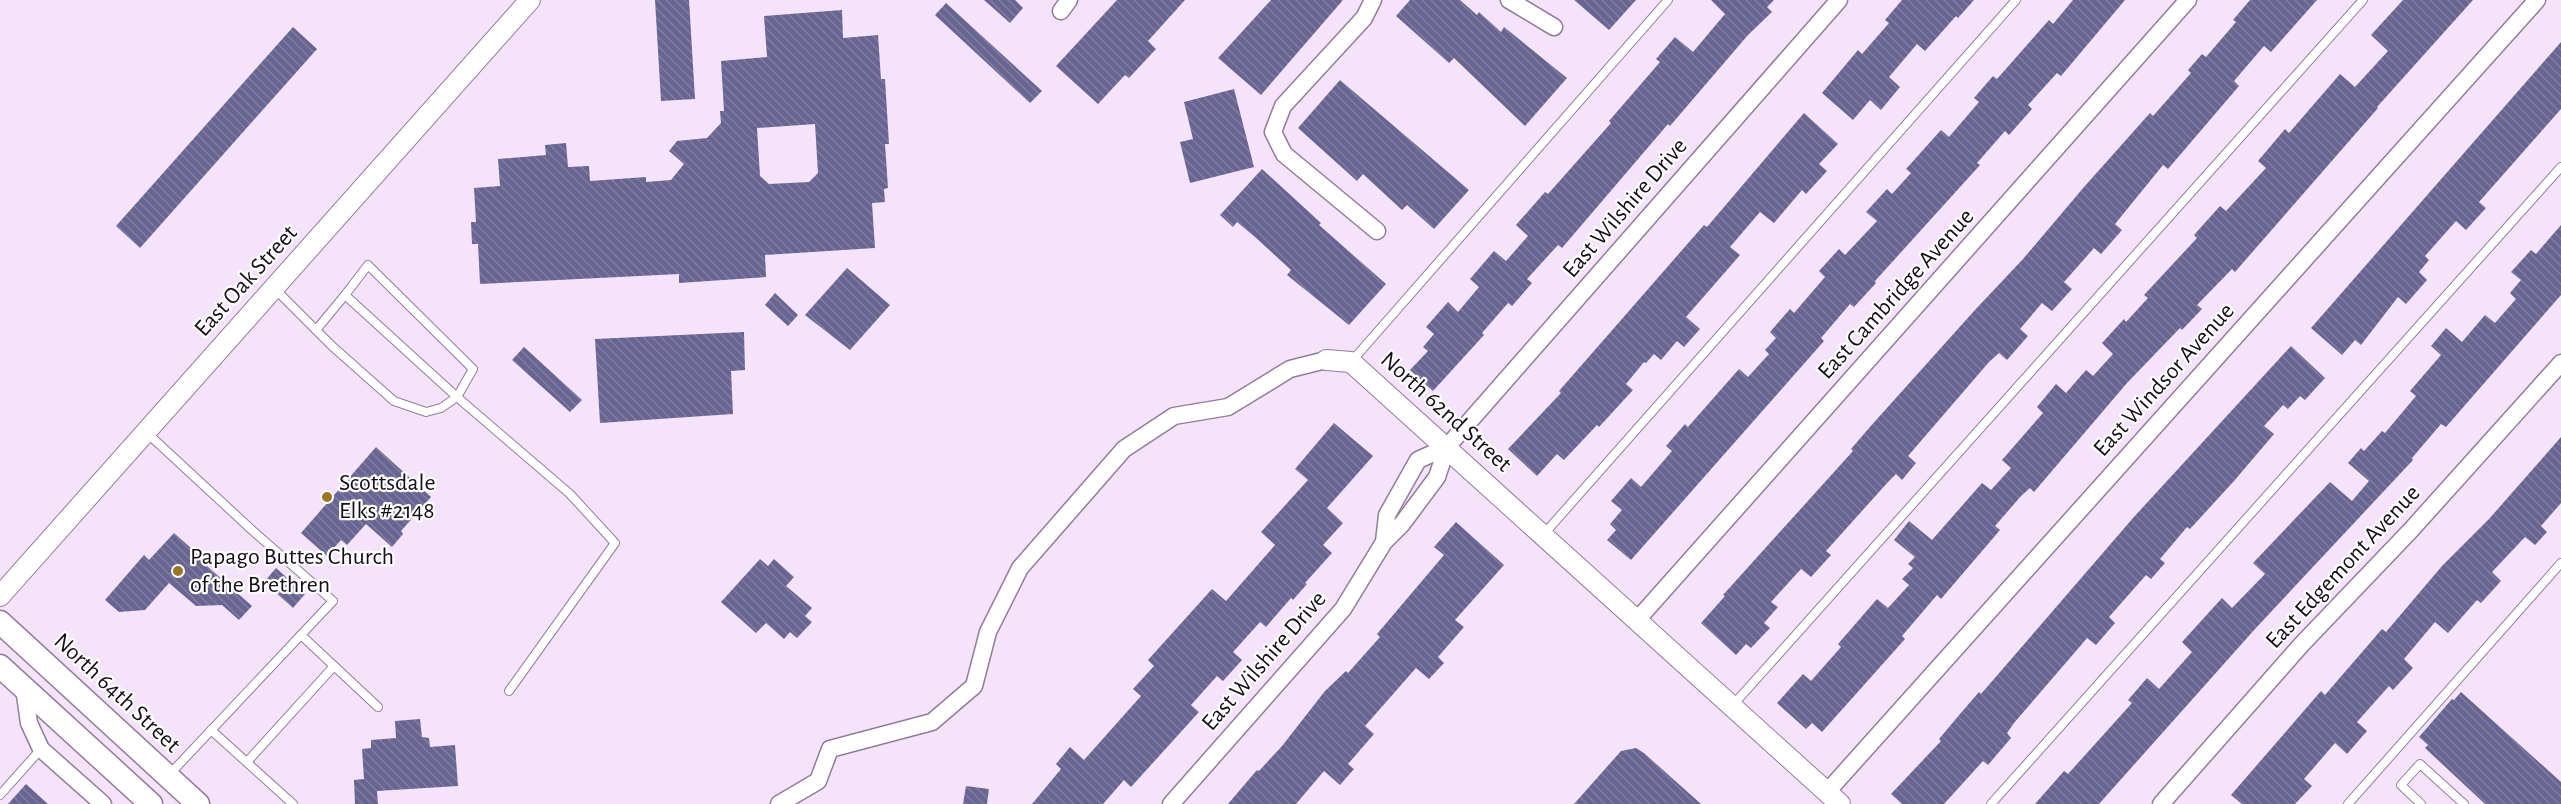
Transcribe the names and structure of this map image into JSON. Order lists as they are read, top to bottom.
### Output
{
  "streets": {
    "main road": ["North 64th Street"],
    "street": [
      "East Wilshire Drive",
      "East Oak Street",
      "East Cambridge Avenue",
      "East Windsor Avenue",
      "North 62nd Street",
      "East Edgemont Avenue"
    ]
  },
  "crossings": [
    ["East Wilshire Drive", "North 62nd Street"],
    ["East Cambridge Avenue", "North 62nd Street"],
    ["East Windsor Avenue", "North 62nd Street"]
  ],
  "places": ["Scottsdale Elks #2148", "Papago Buttes Church of the Brethren"]
}
